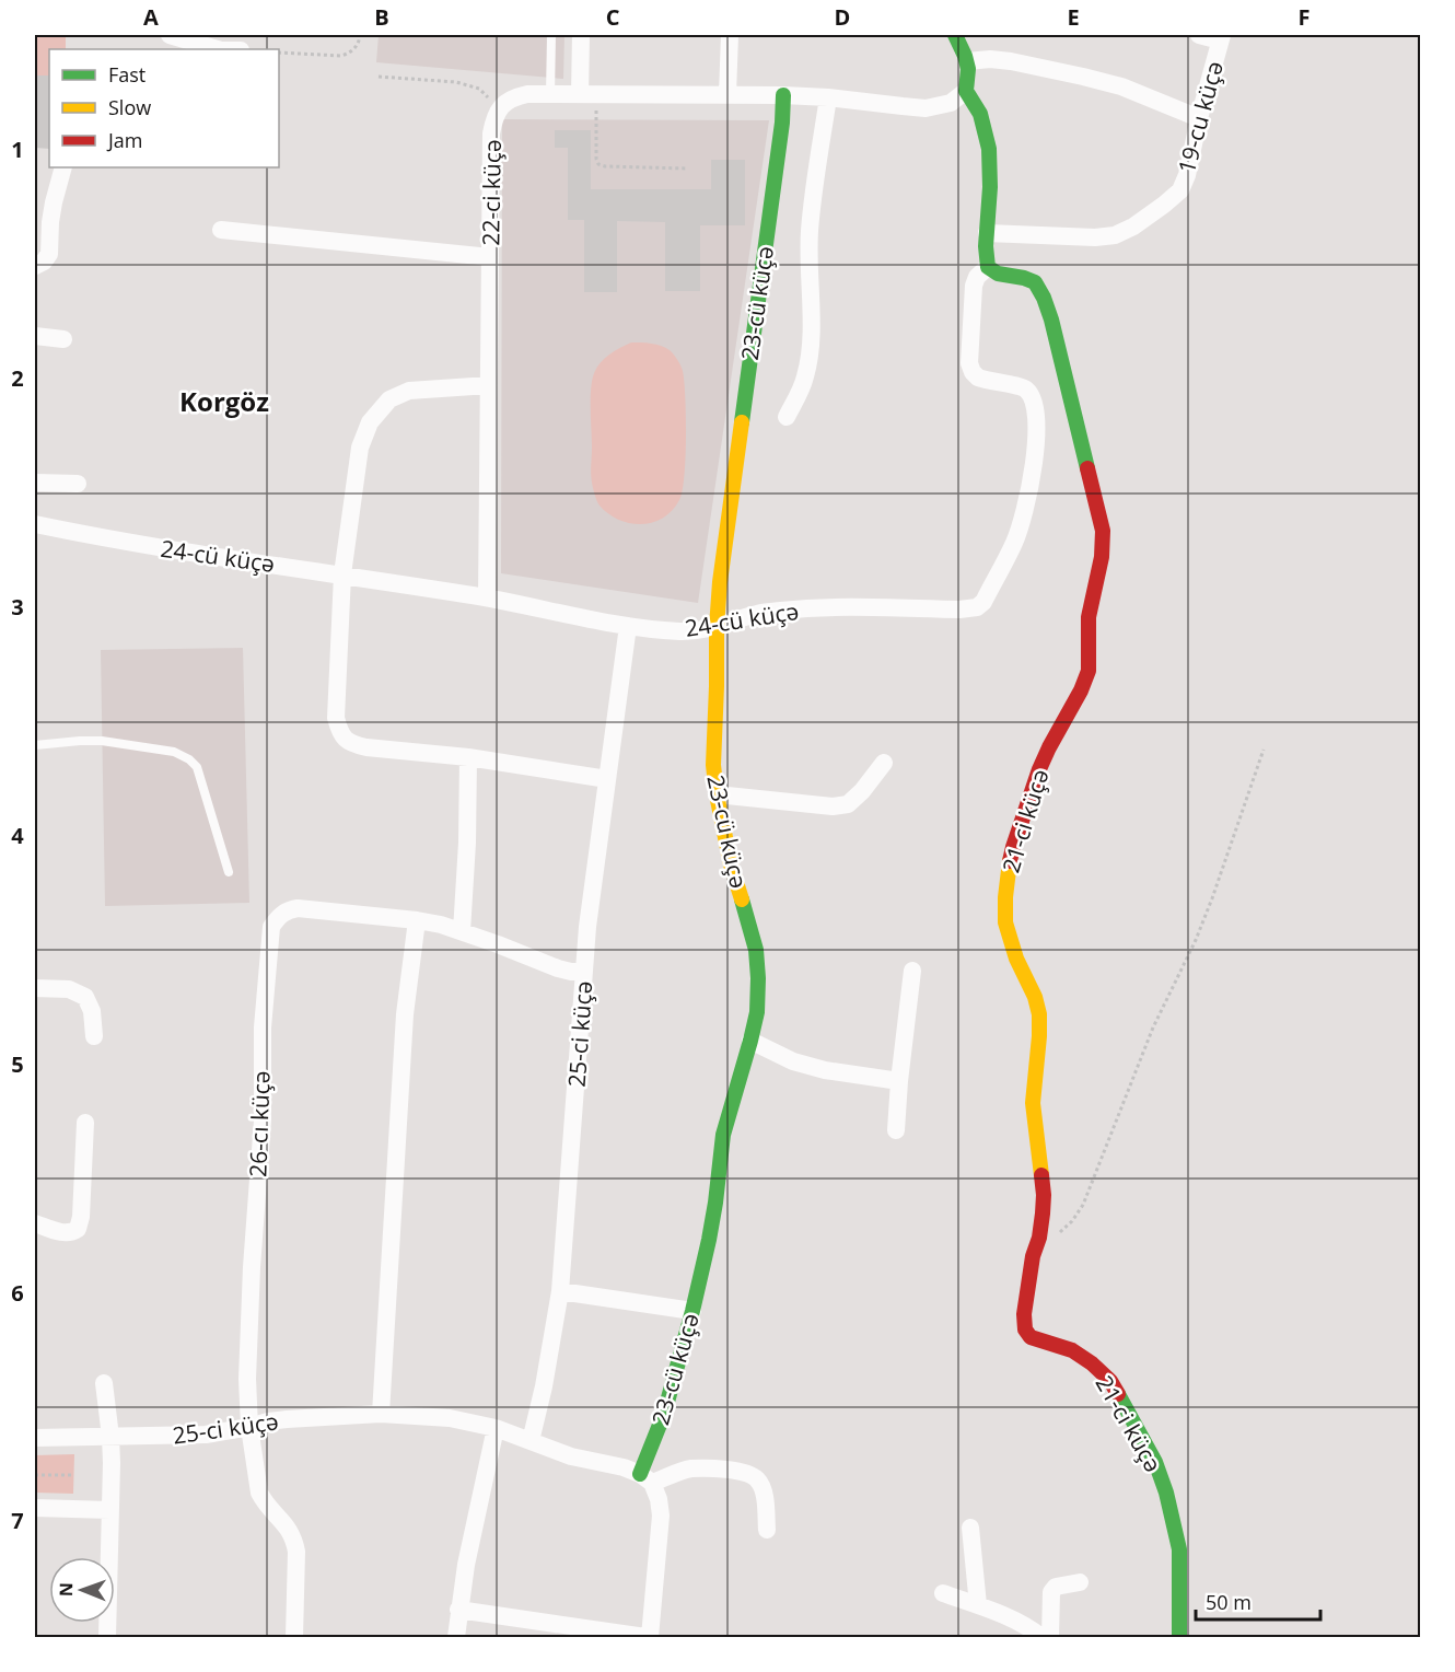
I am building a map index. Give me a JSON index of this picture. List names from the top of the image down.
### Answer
{
  "streets": {
    "street": [
      "19-cu küçə",
      "22-ci küçə",
      "23-cü küçə",
      "24-cü küçə",
      "21-ci küçə",
      "25-ci küçə",
      "26-cı küçə"
    ]
  },
  "crossings": [
    ["22-ci küçə", "23-cü küçə"],
    ["22-ci küçə", "24-cü küçə"],
    ["23-cü küçə", "24-cü küçə"],
    ["23-cü küçə", "25-ci küçə"],
    ["24-cü küçə", "21-ci küçə"],
    ["24-cü küçə", "25-ci küçə"],
    ["25-ci küçə", "26-cı küçə"]
  ],
  "districts": ["Korgöz"],
  "legend": ["Fast", "Slow", "Jam"],
  "scale_bar": "50 m",
  "north": "left",
  "grid": {
    "columns": [
      "A",
      "B",
      "C",
      "D",
      "E",
      "F"
    ],
    "rows": [
      "1",
      "2",
      "3",
      "4",
      "5",
      "6",
      "7"
    ]
  }
}
